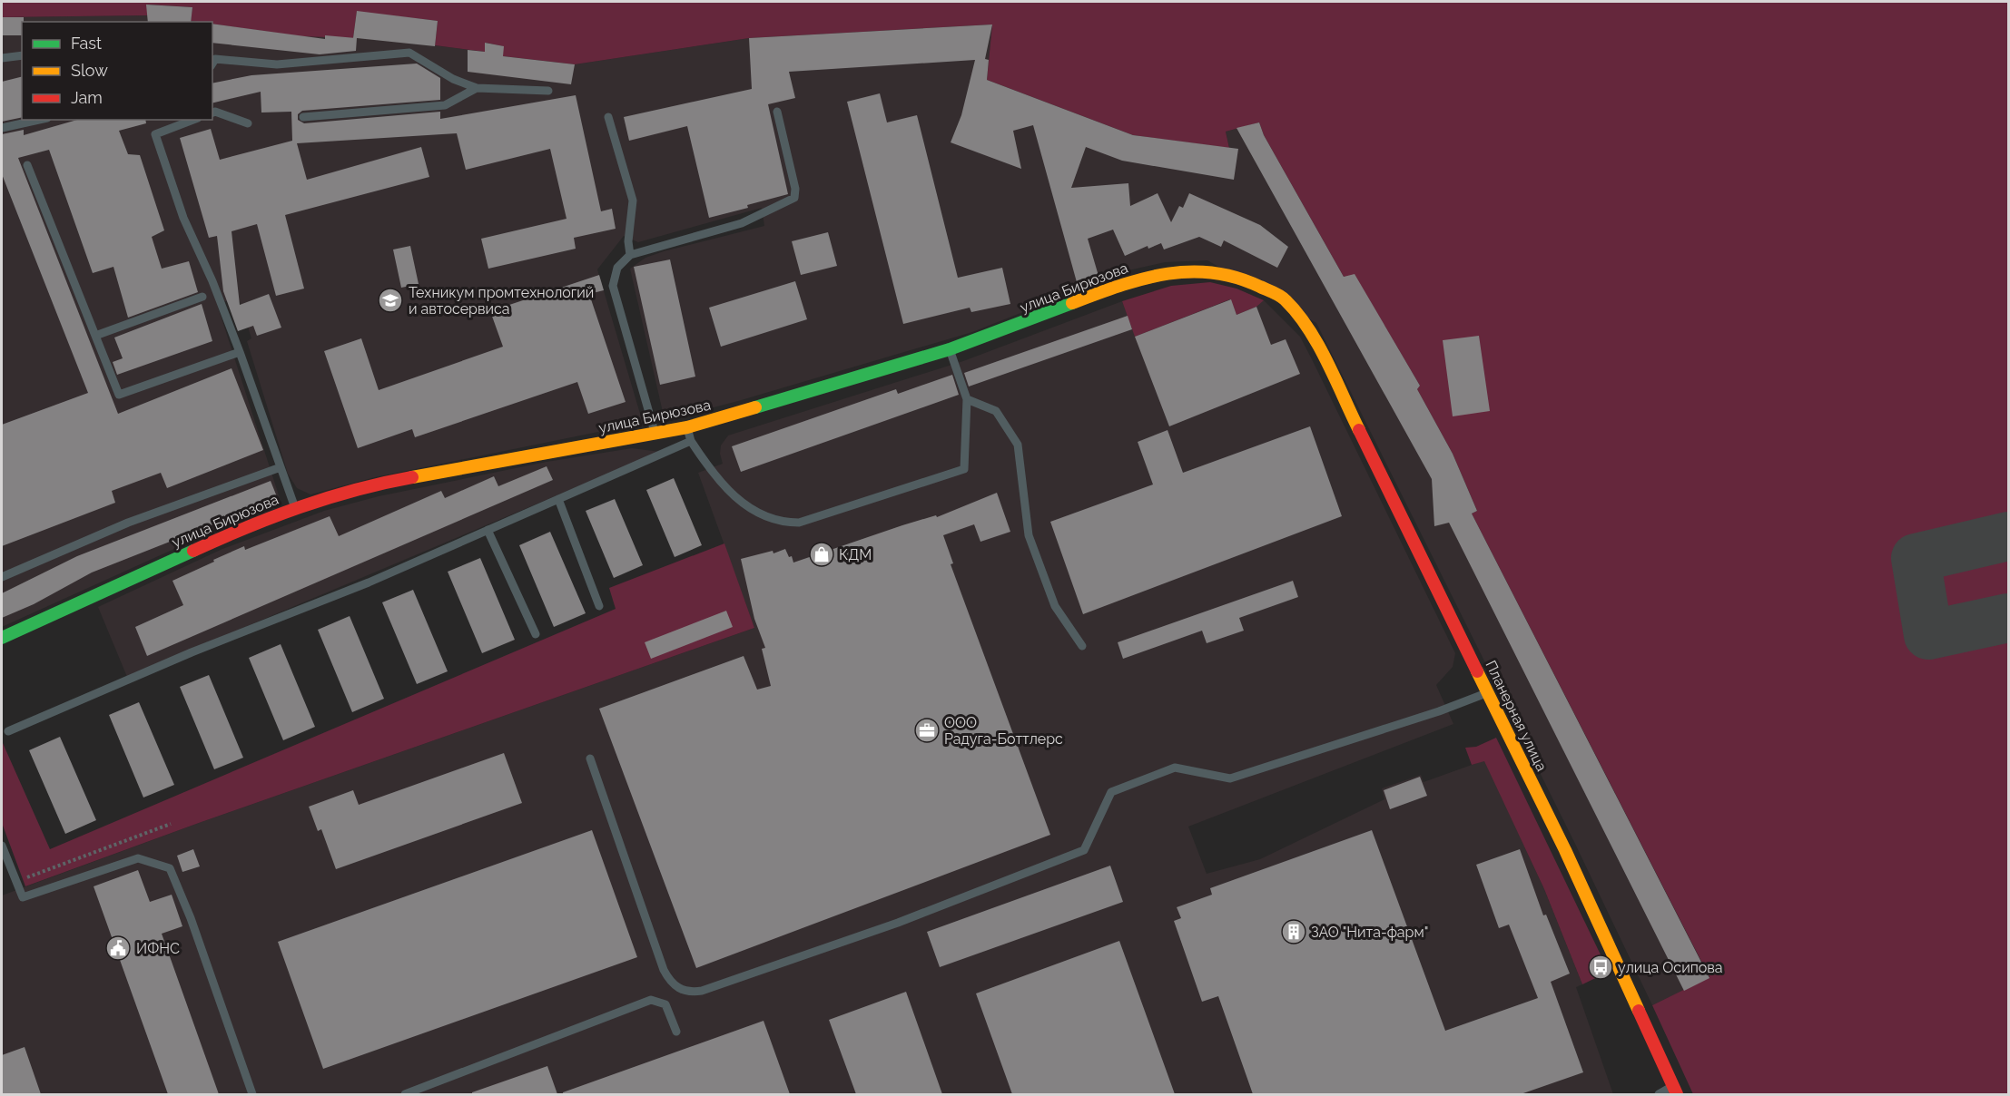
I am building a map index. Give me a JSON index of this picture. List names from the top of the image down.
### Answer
{
  "streets": {
    "main road": ["улица Бирюзова", "Планерная улица"]
  },
  "crossings": [
    ["улица Бирюзова", "Планерная улица"]
  ],
  "places": {
    "school or university": ["Техникум промтехнологий и автосервиса"],
    "shop": ["КДМ"],
    "office": ["ООО Радуга-Боттлерс"],
    "building": ["ЗАО \"Нита-фарм\""],
    "public building": ["ИФНС"],
    "bus stop": ["улица Осипова"]
  },
  "legend": ["Fast", "Slow", "Jam"]
}
